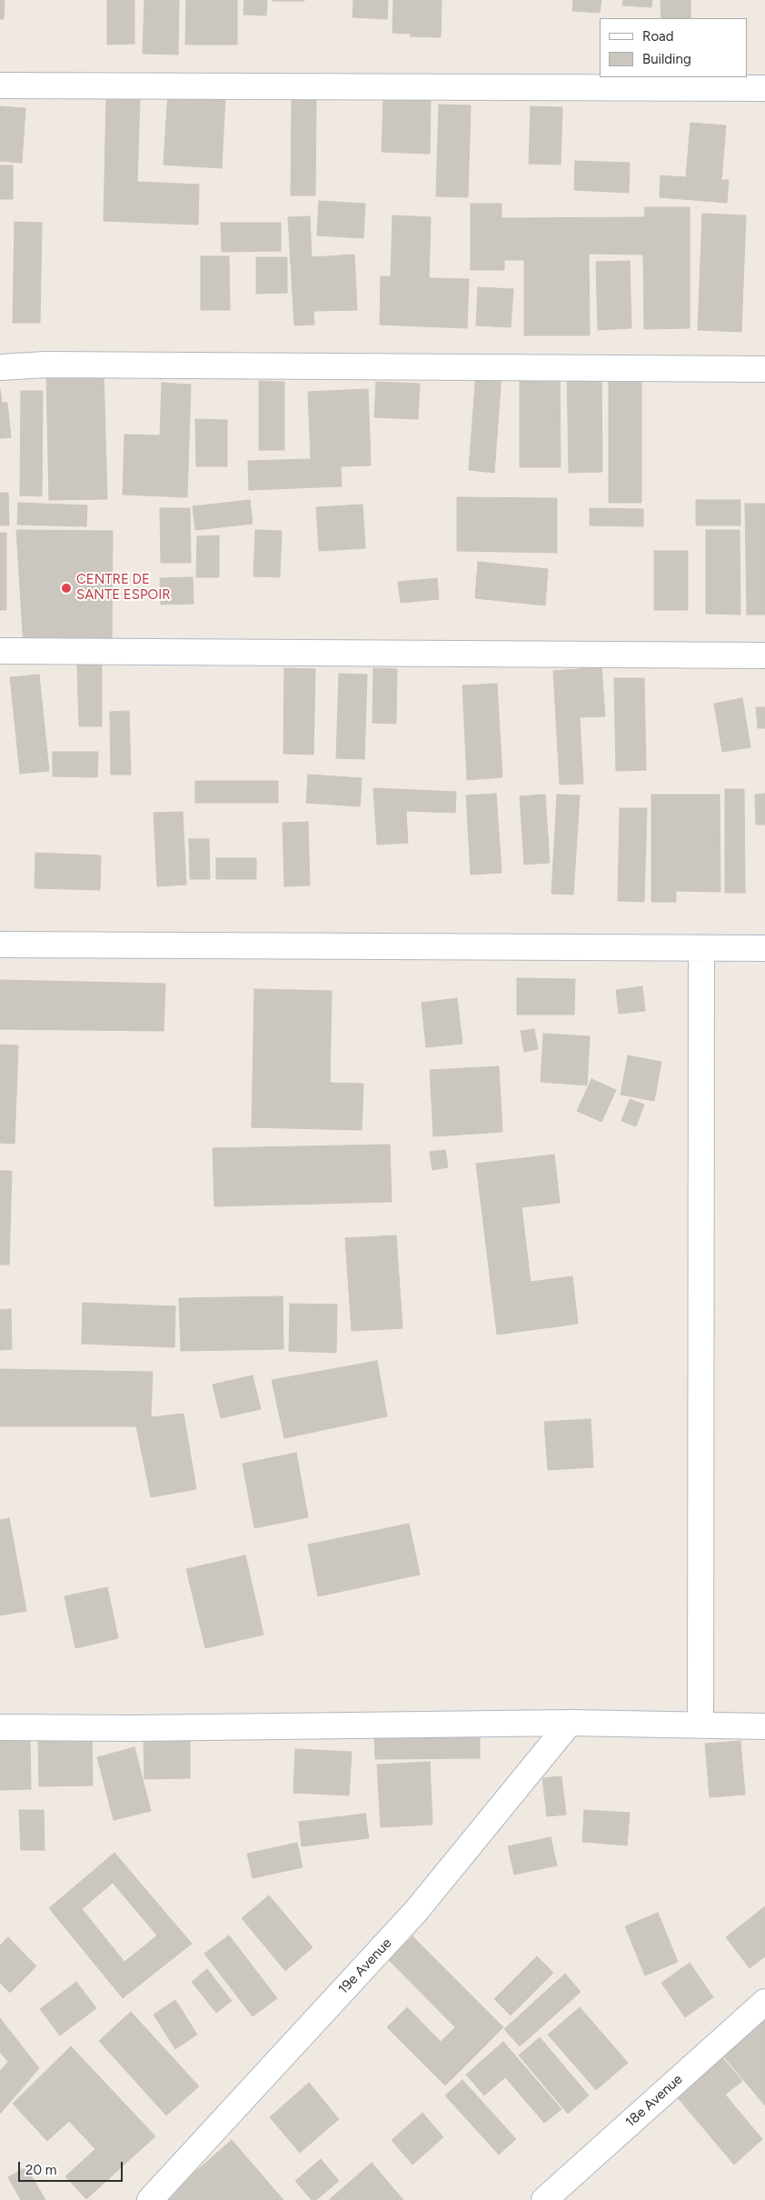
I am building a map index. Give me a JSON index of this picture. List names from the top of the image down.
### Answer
{
  "streets": {
    "street": ["19e Avenue", "18e Avenue"]
  },
  "places": ["CENTRE DE SANTE ESPOIR"],
  "legend": ["Road", "Building"],
  "scale_bar": "20 m"
}
